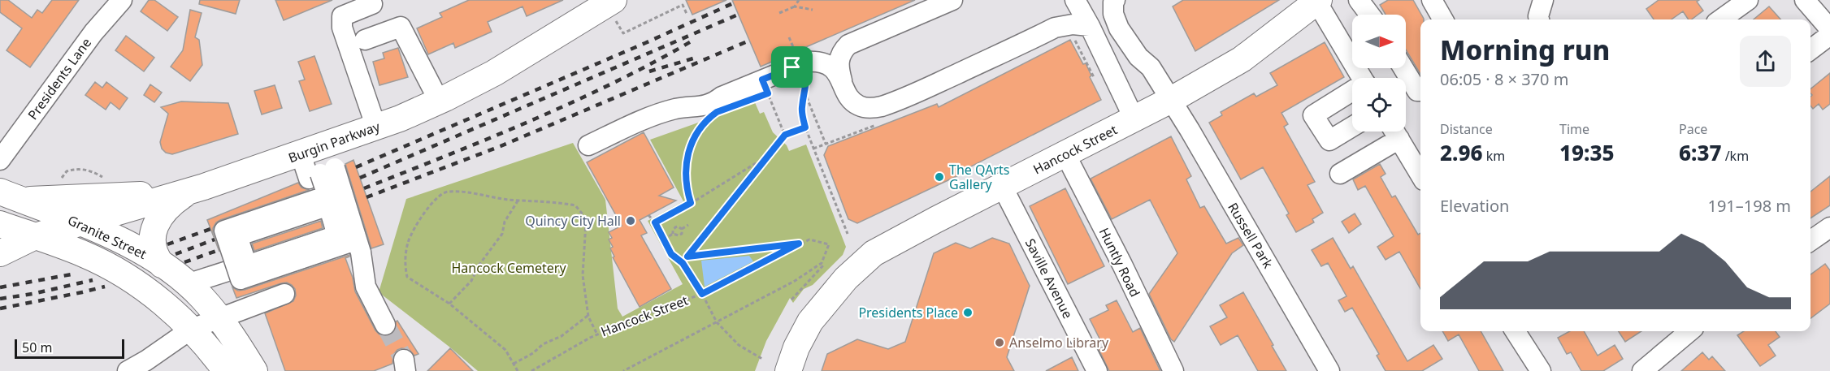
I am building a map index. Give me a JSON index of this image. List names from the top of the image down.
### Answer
{
  "streets": {
    "main road": ["Burgin Parkway", "Hancock Street", "Granite Street"],
    "street": [
      "Presidents Lane",
      "Russell Park",
      "Huntly Road",
      "Saville Avenue"
    ]
  },
  "crossings": [
    ["Burgin Parkway", "Granite Street"],
    ["Hancock Street", "Russell Park"],
    ["Hancock Street", "Huntly Road"],
    ["Hancock Street", "Saville Avenue"]
  ],
  "parks": ["Hancock Cemetery"],
  "places": [
    "The QArts Gallery",
    "Quincy City Hall",
    "Presidents Place",
    "Anselmo Library"
  ],
  "scale_bar": "50 m",
  "north": "right",
  "page": {
    "heading": ["Morning run", "06:05 · 8 × 370 m"],
    "stats": [
      ["Distance", "2.96 km"],
      ["Time", "19:35"],
      ["Pace", "6:37 /km"]
    ],
    "chart": ["Elevation", "191–198 m"],
    "scale": "50 m"
  }
}
